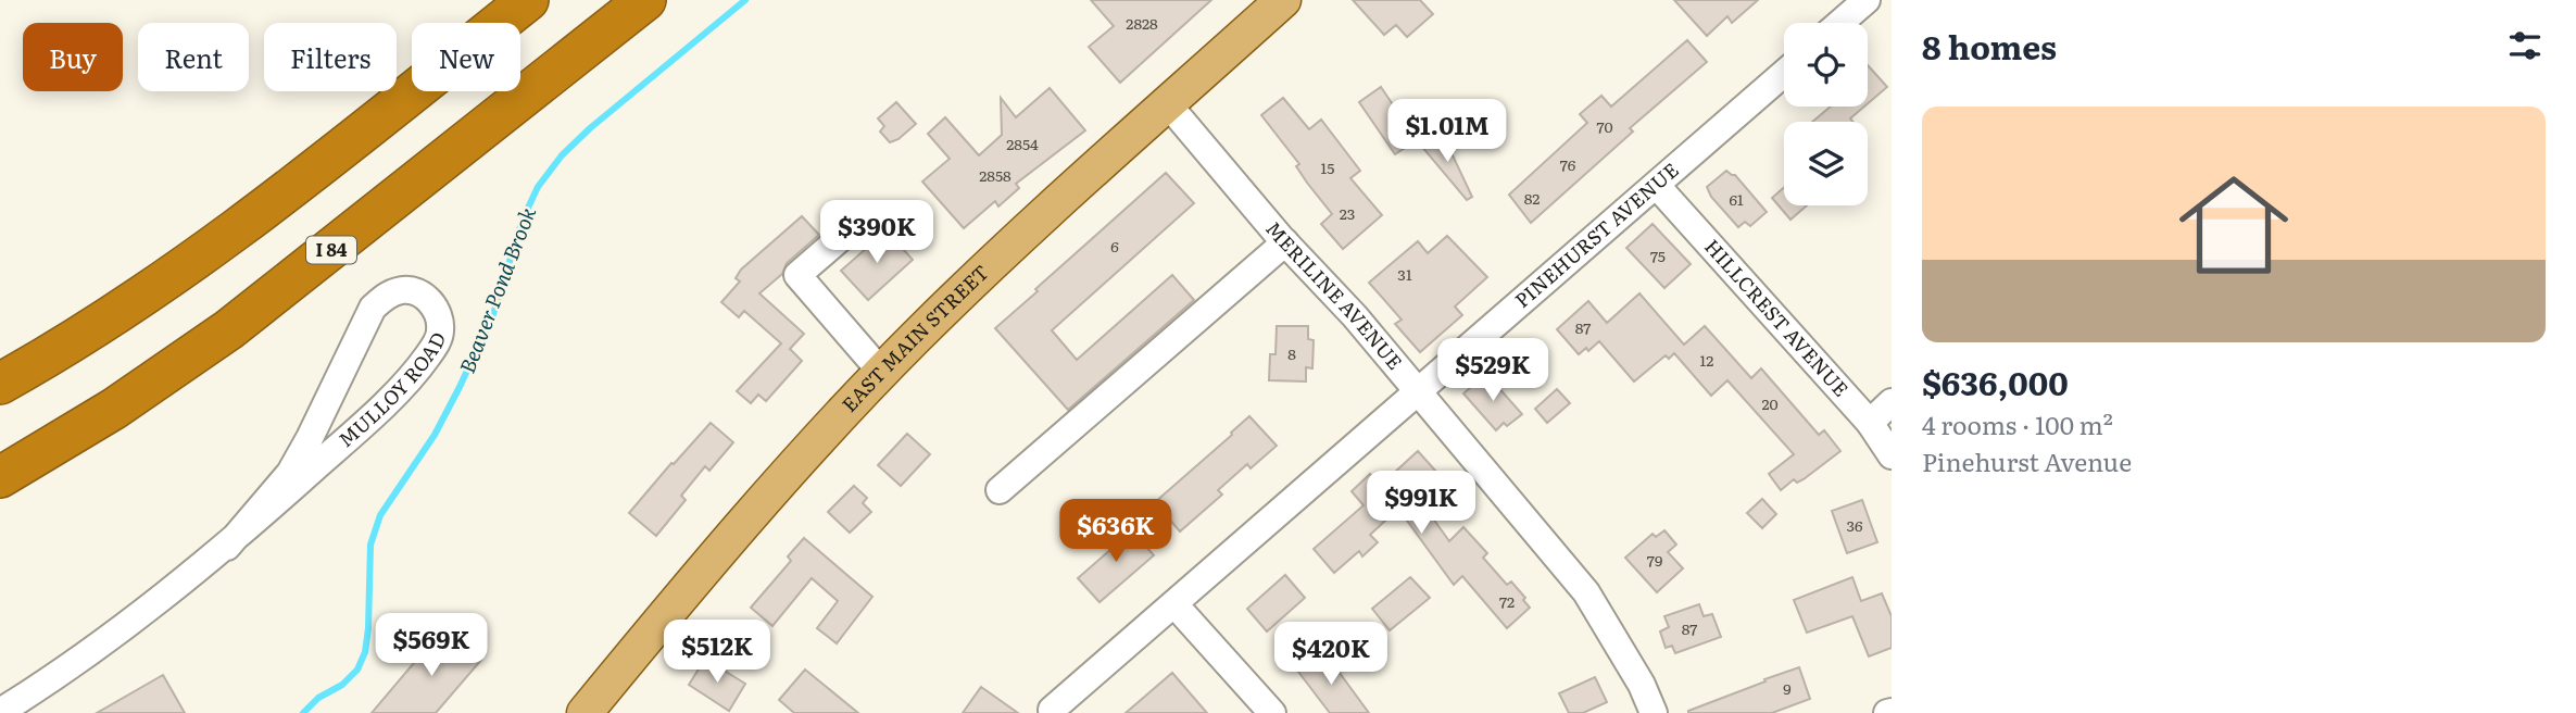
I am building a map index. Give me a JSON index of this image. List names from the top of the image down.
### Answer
{
  "streets": {
    "highway": ["I 84"],
    "main road": ["EAST MAIN STREET"],
    "street": [
      "PINEHURST AVENUE",
      "MERILINE AVENUE",
      "HILLCREST AVENUE",
      "MULLOY ROAD"
    ]
  },
  "crossings": [
    ["PINEHURST AVENUE", "MERILINE AVENUE"],
    ["PINEHURST AVENUE", "HILLCREST AVENUE"],
    ["MERILINE AVENUE", "EAST MAIN STREET"]
  ],
  "water": ["Beaver Pond Brook"],
  "house_numbers": [
    "2828",
    "70",
    "2854",
    "76",
    "15",
    "2858",
    "82",
    "61",
    "23",
    "6",
    "75",
    "31",
    "87",
    "8",
    "12",
    "20",
    "36",
    "79",
    "72",
    "87",
    "9"
  ],
  "page": {
    "heading": "8 homes",
    "chip": [
      "Buy",
      "Rent",
      "Filters",
      "New"
    ],
    "list": [
      {
        "name": "$636,000",
        "note": "4 rooms · 100 m² · Pinehurst Avenue"
      }
    ],
    "price": [
      "$1.01M",
      "$390K",
      "$529K",
      "$991K",
      "$636K",
      "$569K",
      "$512K",
      "$420K"
    ]
  }
}
